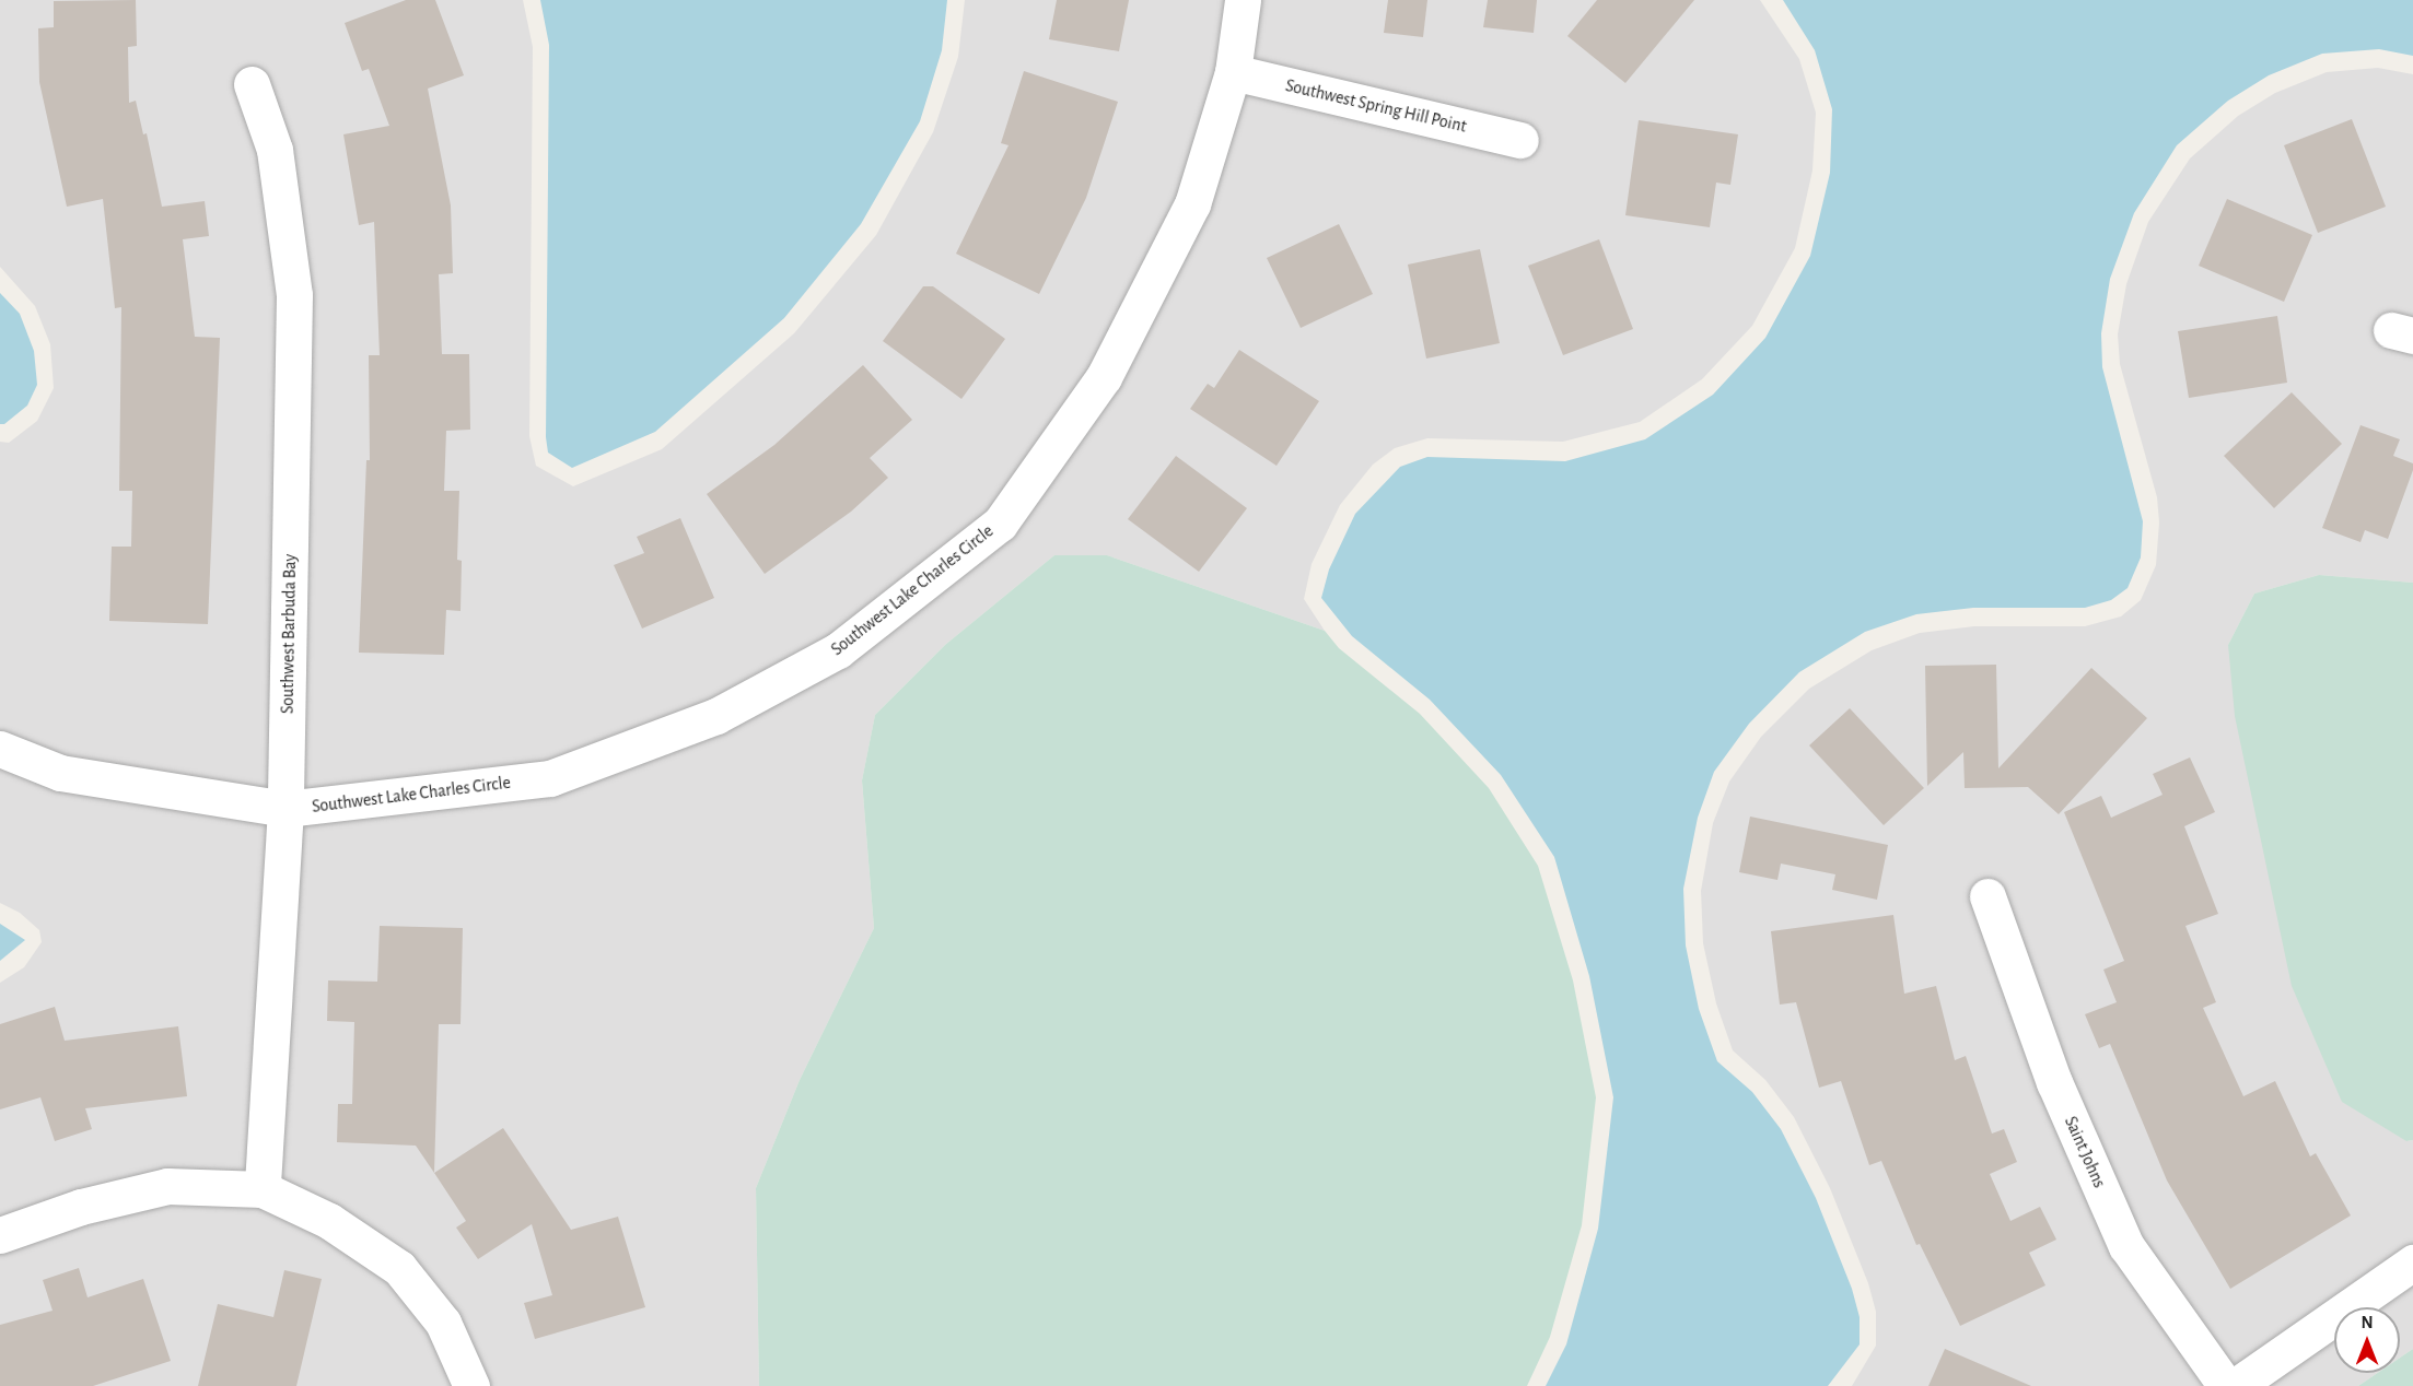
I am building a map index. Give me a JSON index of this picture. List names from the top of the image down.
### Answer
{
  "streets": {
    "street": [
      "Southwest Spring Hill Point",
      "Southwest Lake Charles Circle",
      "Southwest Barbuda Bay",
      "Saint Johns"
    ]
  },
  "crossings": [
    ["Southwest Spring Hill Point", "Southwest Lake Charles Circle"],
    ["Southwest Lake Charles Circle", "Southwest Barbuda Bay"]
  ],
  "north": "top"
}
